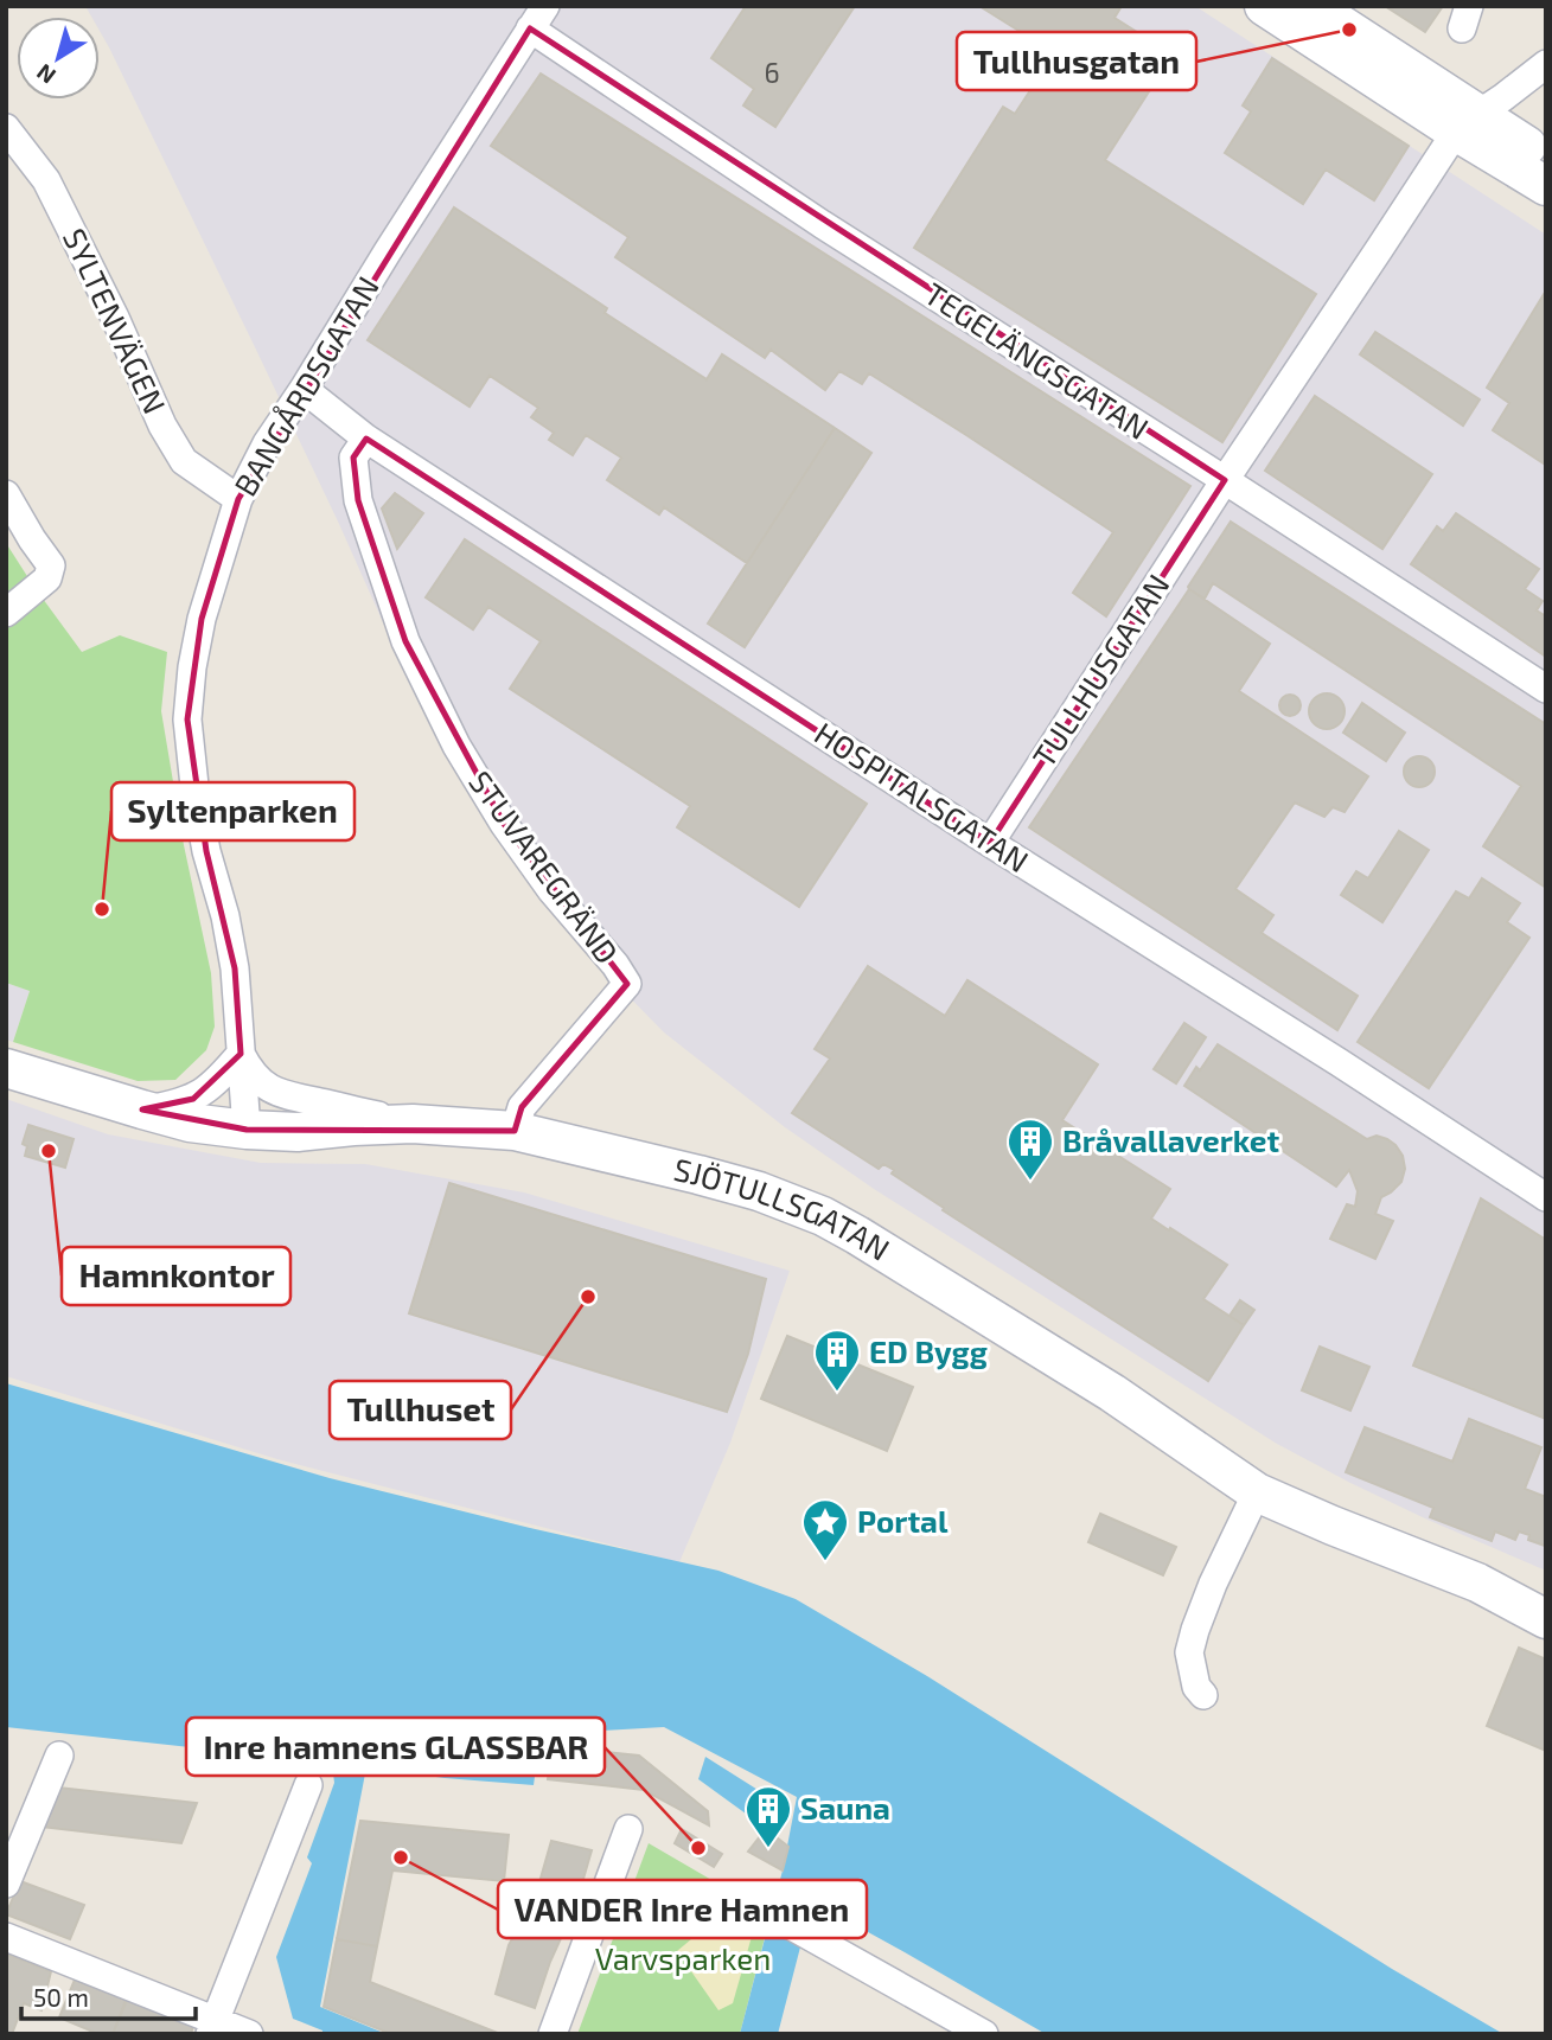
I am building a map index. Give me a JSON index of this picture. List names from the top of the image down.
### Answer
{
  "streets": {
    "main road": ["SJÖTULLSGATAN"],
    "street": [
      "SYLTENVÄGEN",
      "TEGELÄNGSGATAN",
      "BANGÅRDSGATAN",
      "TULLHUSGATAN",
      "HOSPITALSGATAN",
      "STUVAREGRÄND"
    ]
  },
  "crossings": [
    ["SYLTENVÄGEN", "BANGÅRDSGATAN"],
    ["TEGELÄNGSGATAN", "BANGÅRDSGATAN"],
    ["TEGELÄNGSGATAN", "TULLHUSGATAN"],
    ["BANGÅRDSGATAN", "HOSPITALSGATAN"],
    ["BANGÅRDSGATAN", "SJÖTULLSGATAN"],
    ["TULLHUSGATAN", "HOSPITALSGATAN"],
    ["HOSPITALSGATAN", "STUVAREGRÄND"],
    ["STUVAREGRÄND", "SJÖTULLSGATAN"]
  ],
  "parks": ["Varvsparken"],
  "places": {
    "other": [
      "Tullhusgatan",
      "Syltenparken",
      "Hamnkontor",
      "Tullhuset",
      "Inre hamnens GLASSBAR",
      "VANDER Inre Hamnen"
    ],
    "building": ["Bråvallaverket", "ED Bygg", "Sauna"],
    "place": ["Portal"]
  },
  "house_numbers": ["6"],
  "scale_bar": "50 m",
  "north": "bottom left"
}
